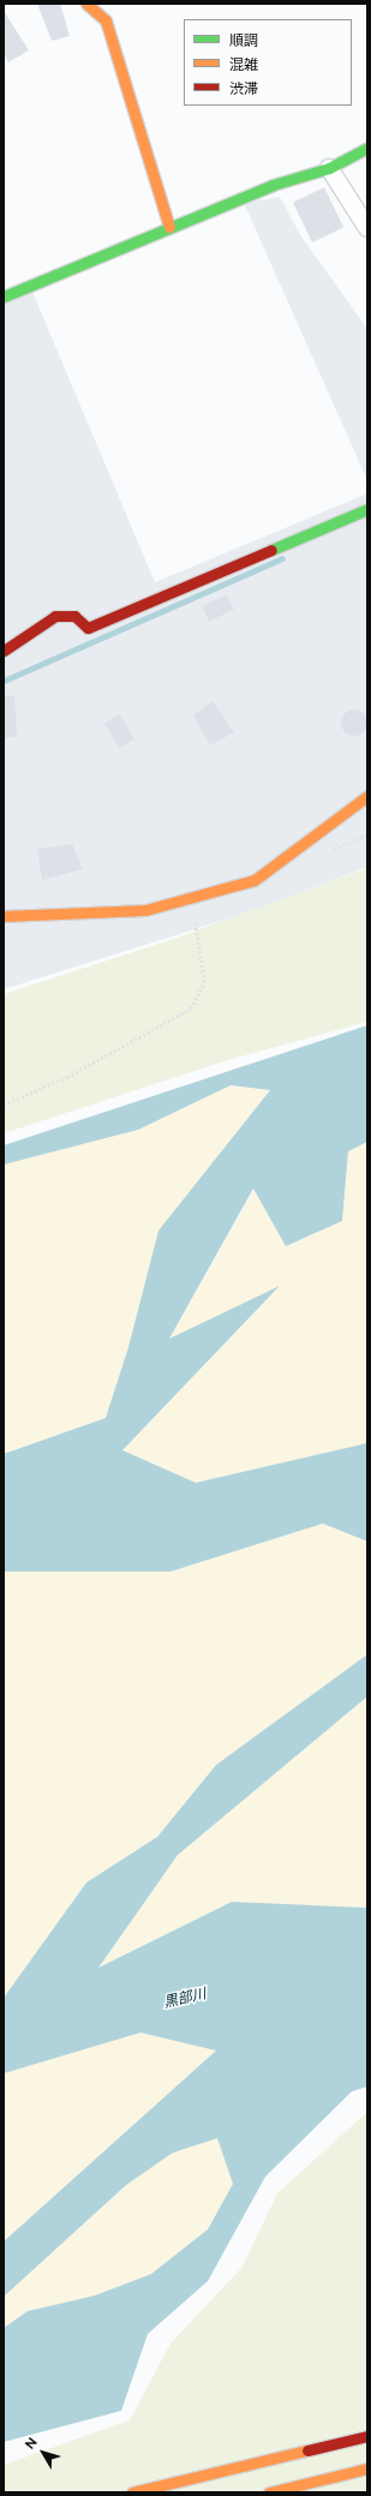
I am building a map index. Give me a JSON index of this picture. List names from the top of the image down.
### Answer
{
  "water": ["黒部川"],
  "legend": ["順調", "混雑", "渋滞"],
  "north": "top left"
}
